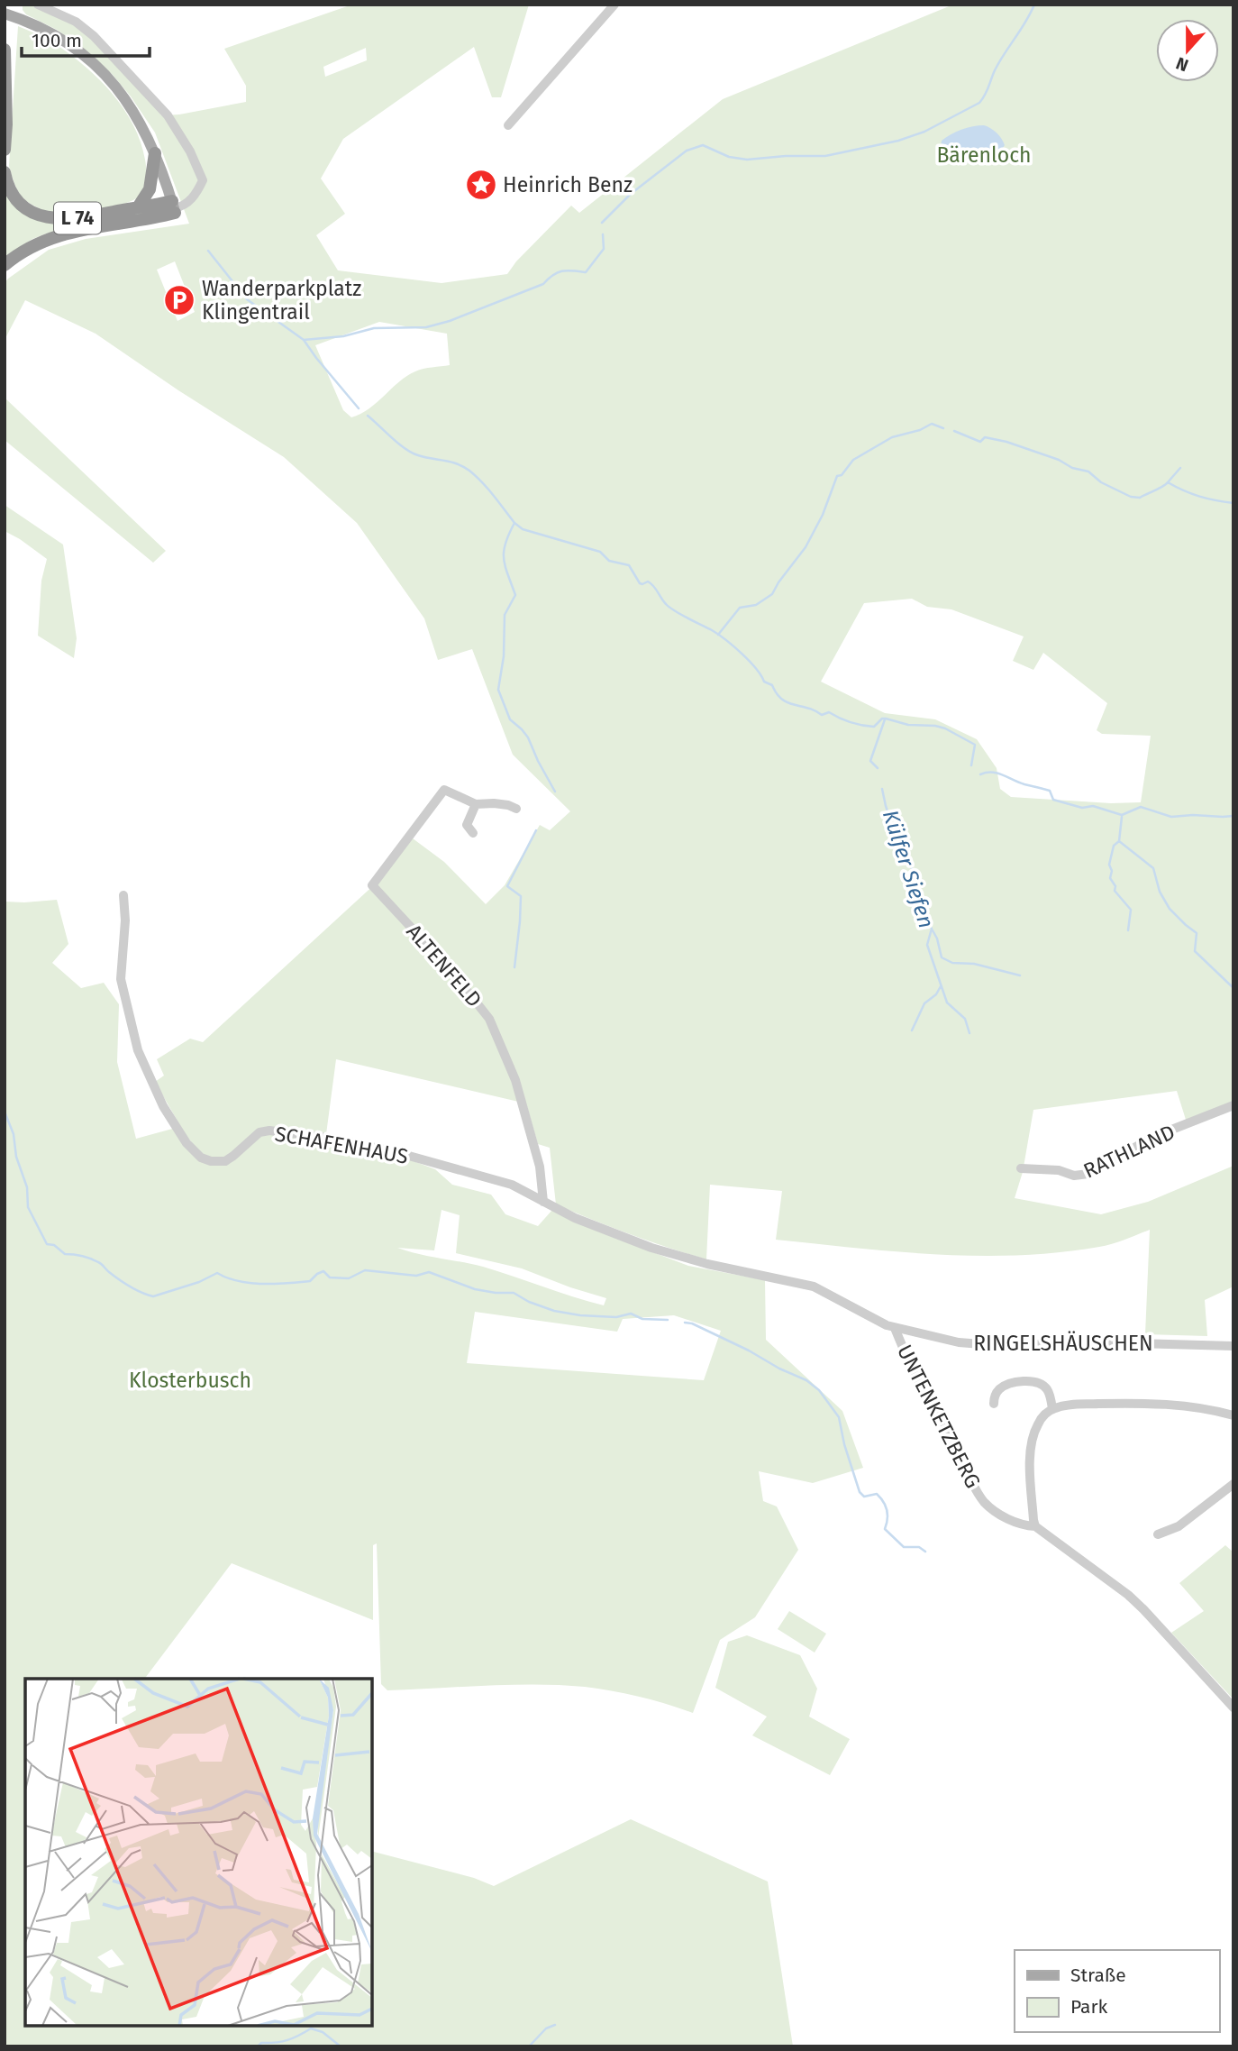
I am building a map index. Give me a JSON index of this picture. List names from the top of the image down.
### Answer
{
  "streets": {
    "highway": ["L 74"],
    "street": [
      "ALTENFELD",
      "SCHAFENHAUS",
      "RATHLAND",
      "RINGELSHÄUSCHEN",
      "UNTENKETZBERG"
    ]
  },
  "crossings": [
    ["ALTENFELD", "SCHAFENHAUS"],
    ["SCHAFENHAUS", "UNTENKETZBERG"],
    ["RINGELSHÄUSCHEN", "UNTENKETZBERG"]
  ],
  "water": ["Külfer Siefen"],
  "parks": ["Bärenloch", "Klosterbusch"],
  "places": {
    "place": ["Heinrich Benz"],
    "parking": ["Wanderparkplatz Klingentrail"]
  },
  "legend": ["Straße", "Park"],
  "scale_bar": "100 m",
  "north": "bottom"
}
